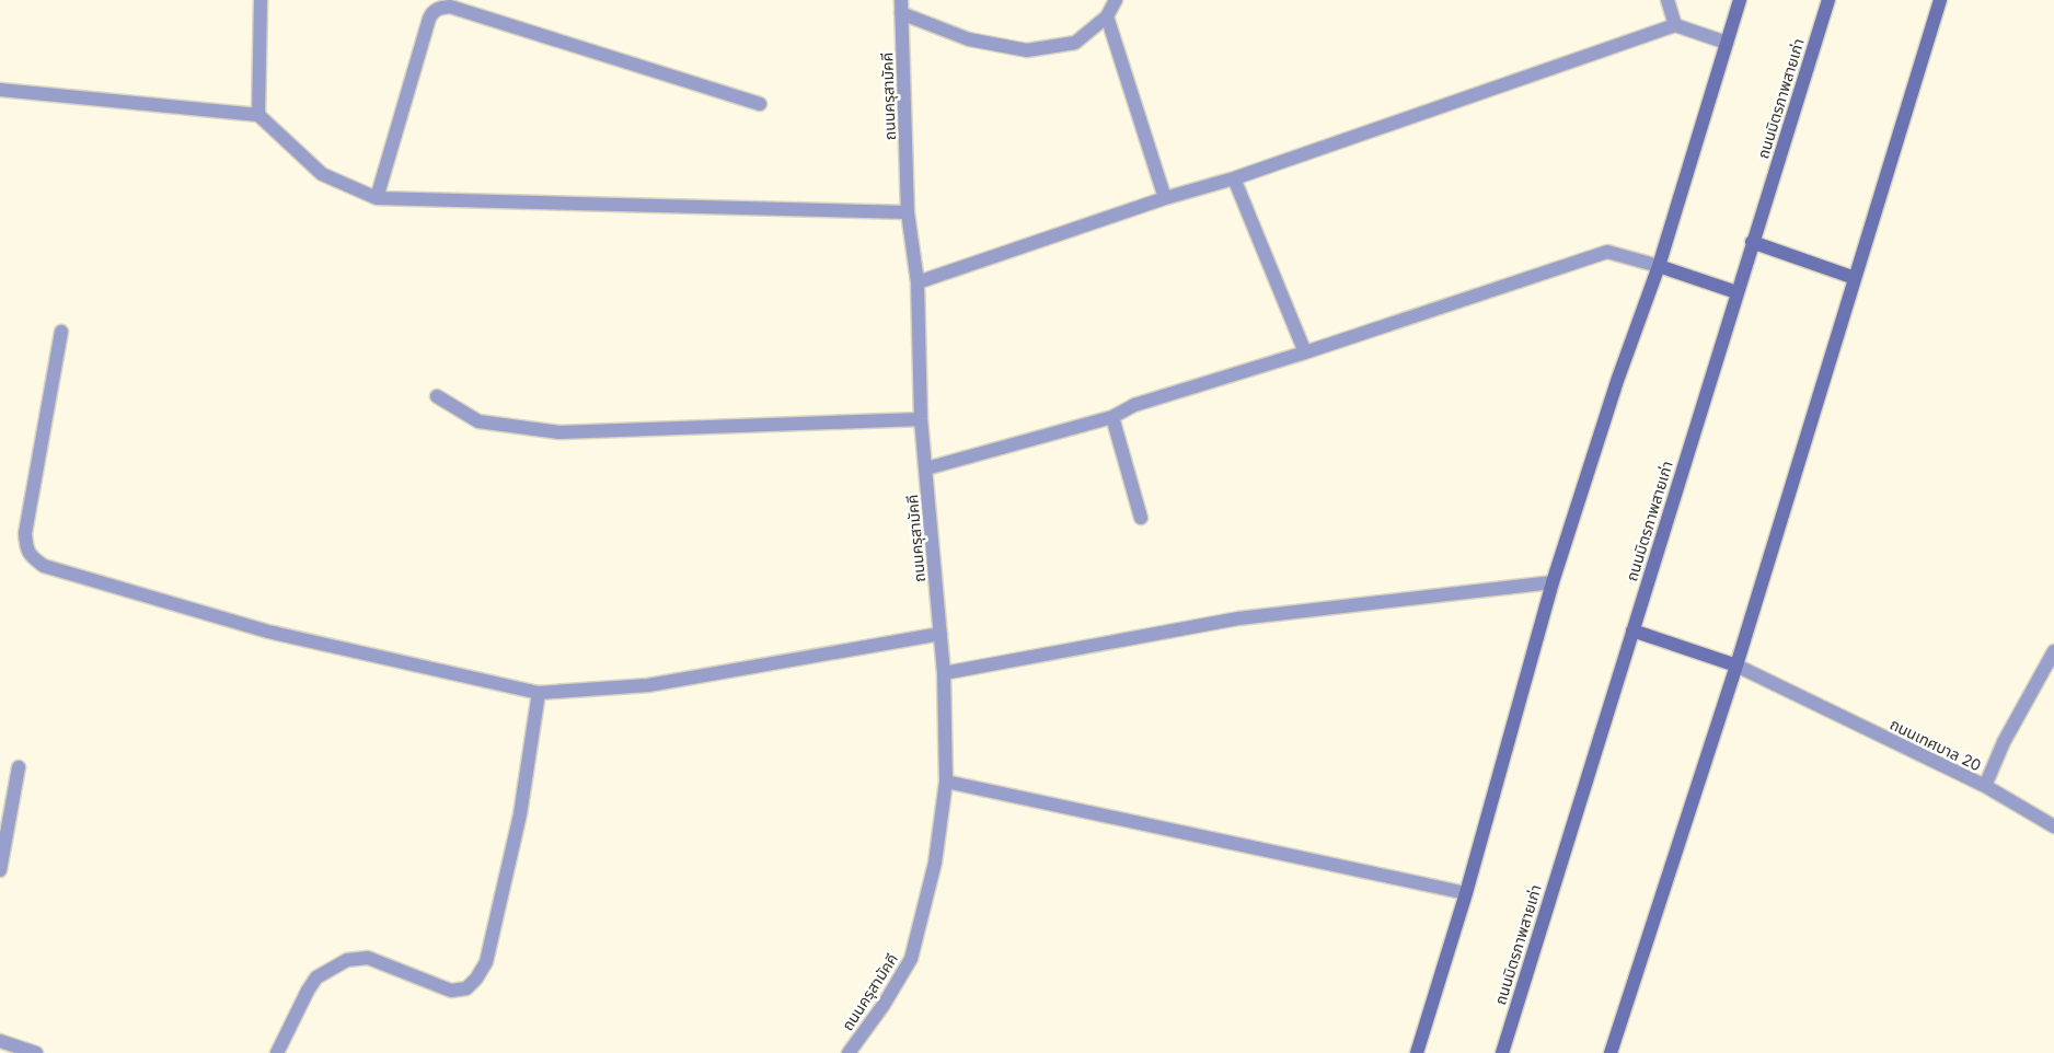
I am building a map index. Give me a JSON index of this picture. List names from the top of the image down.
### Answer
{
  "streets": {
    "main road": ["ถนนมิตรภาพสายเก่า"],
    "street": ["ถนนครุสามัคคี", "ถนนเทศบาล 20"]
  }
}
